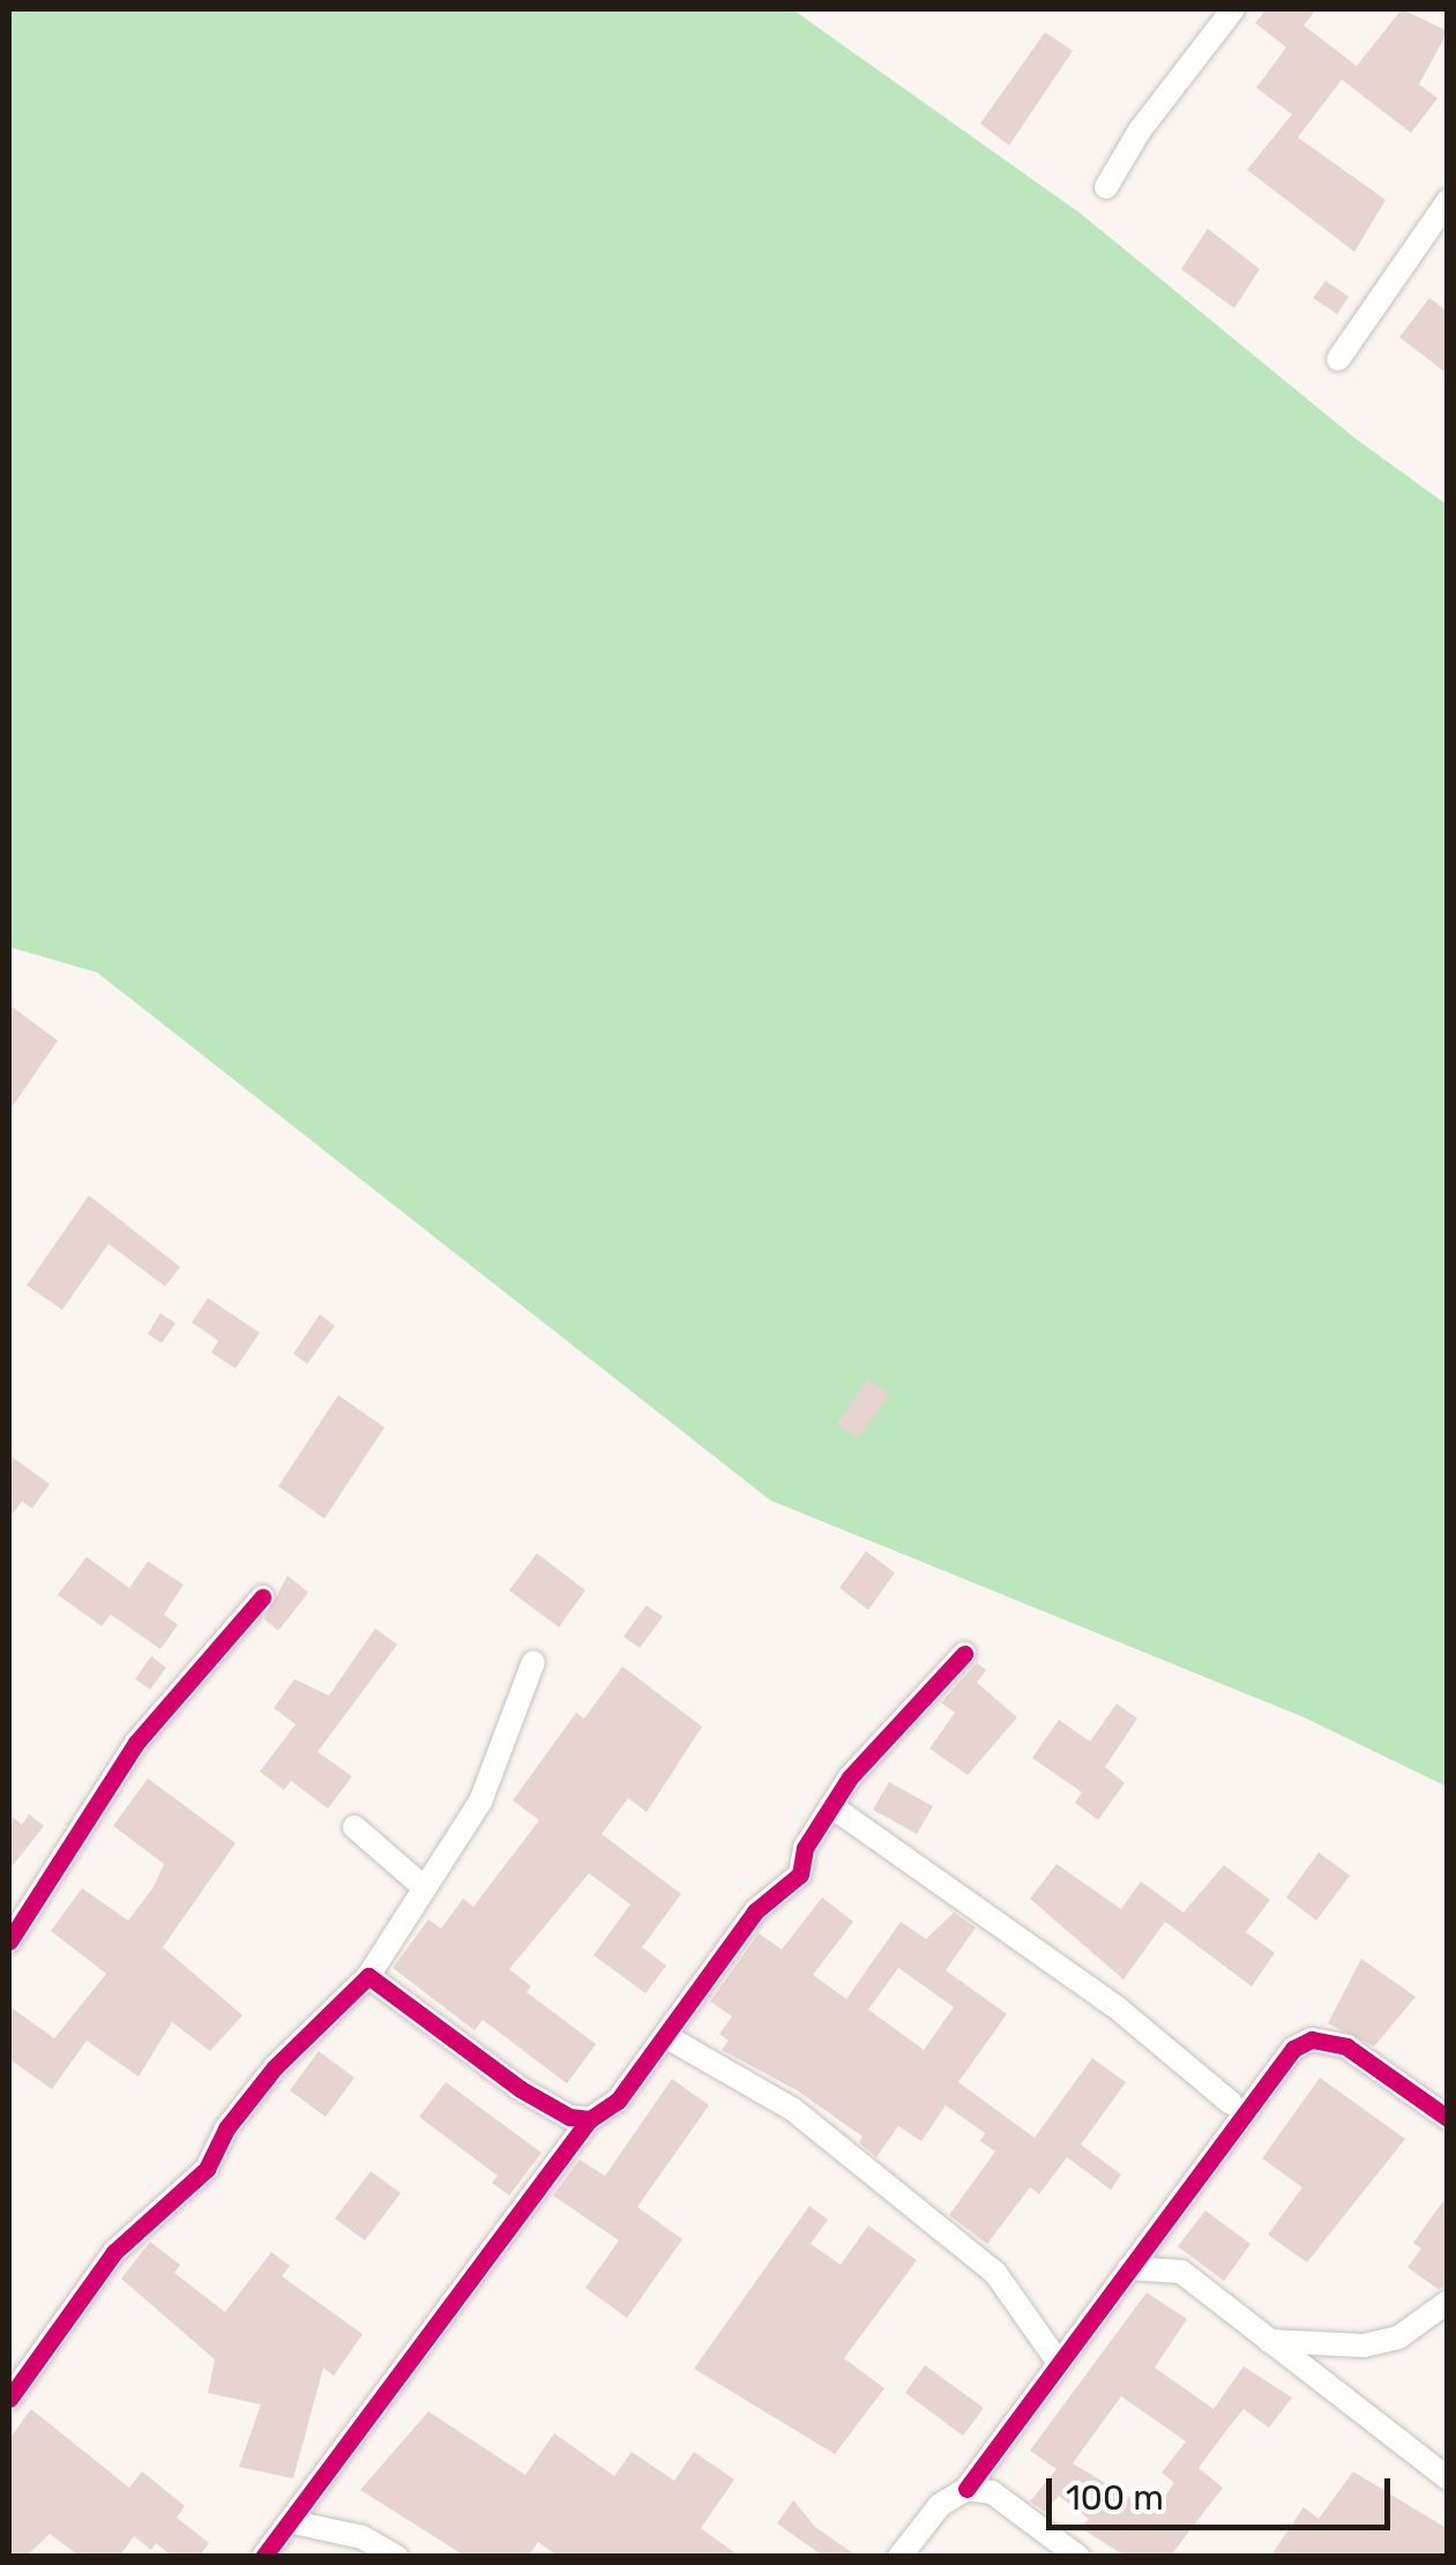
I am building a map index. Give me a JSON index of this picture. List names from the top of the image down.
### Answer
{
  "scale_bar": "100 m"
}
